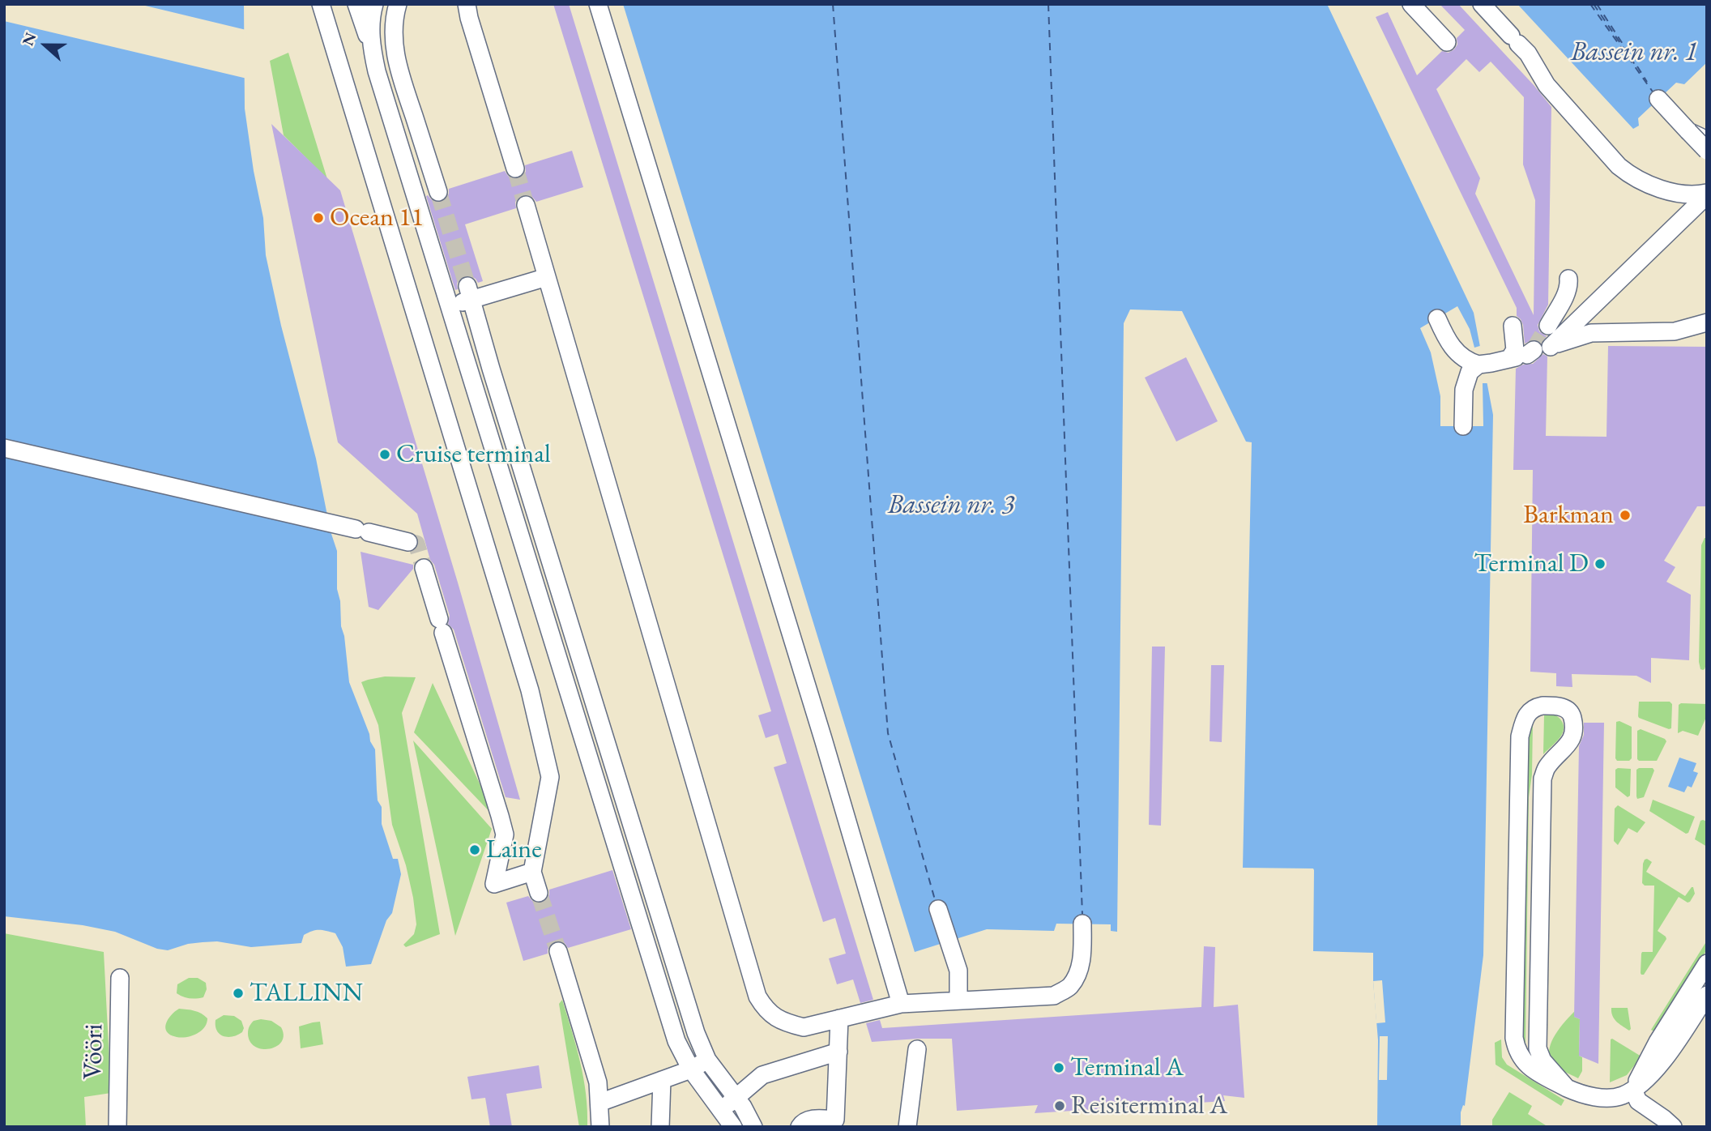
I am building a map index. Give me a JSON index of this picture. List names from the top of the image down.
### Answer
{
  "streets": {
    "street": ["Vööri"]
  },
  "water": ["Bassein nr. 1", "Bassein nr. 3"],
  "places": [
    "Ocean 11",
    "Cruise terminal",
    "Barkman",
    "Terminal D",
    "Laine",
    "TALLINN",
    "Terminal A",
    "Reisiterminal A"
  ],
  "north": "left"
}
